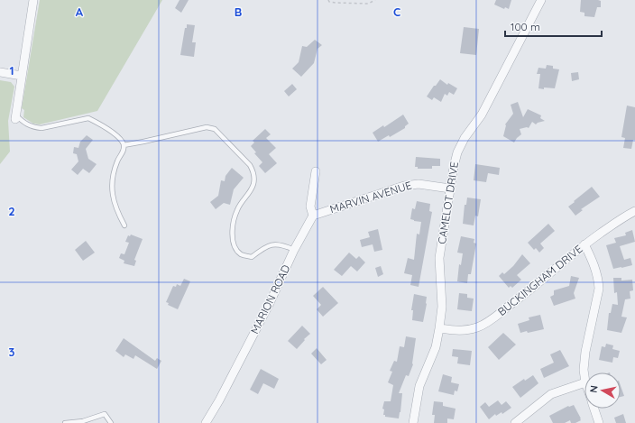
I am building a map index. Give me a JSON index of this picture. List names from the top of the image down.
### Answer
{
  "streets": {
    "street": [
      "MARVIN AVENUE",
      "CAMELOT DRIVE",
      "BUCKINGHAM DRIVE",
      "MARION ROAD"
    ]
  },
  "crossings": [
    ["MARVIN AVENUE", "CAMELOT DRIVE"],
    ["MARVIN AVENUE", "MARION ROAD"],
    ["CAMELOT DRIVE", "BUCKINGHAM DRIVE"]
  ],
  "scale_bar": "100 m",
  "north": "left",
  "grid": {
    "columns": ["A", "B", "C"],
    "rows": ["1", "2", "3"]
  }
}
